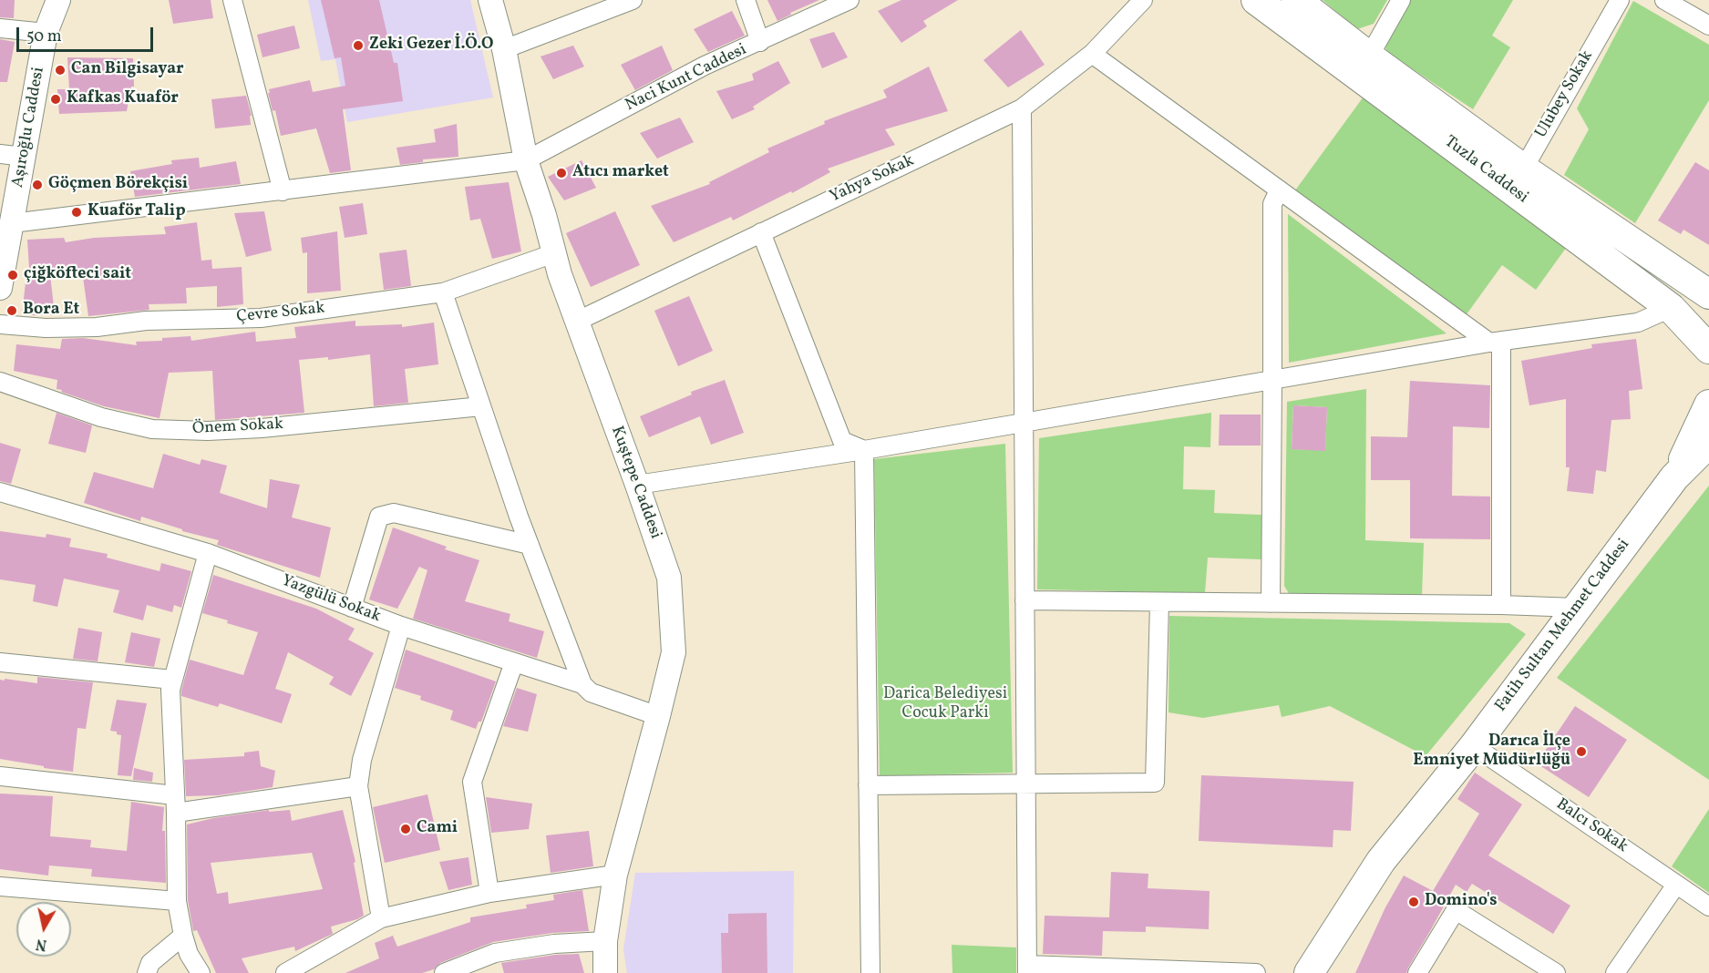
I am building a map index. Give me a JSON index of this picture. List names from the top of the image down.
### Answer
{
  "streets": {
    "main road": ["Tuzla Caddesi", "Fatih Sultan Mehmet Caddesi"],
    "street": [
      "Naci Kunt Caddesi",
      "Ulubey Sokak",
      "Aşıroğlu Caddesi",
      "Yahya Sokak",
      "Çevre Sokak",
      "Önem Sokak",
      "Kuştepe Caddesi",
      "Yazgülü Sokak",
      "Balcı Sokak"
    ]
  },
  "crossings": [
    ["Naci Kunt Caddesi", "Kuştepe Caddesi"],
    ["Ulubey Sokak", "Tuzla Caddesi"],
    ["Yahya Sokak", "Kuştepe Caddesi"],
    ["Çevre Sokak", "Kuştepe Caddesi"],
    ["Kuştepe Caddesi", "Yazgülü Sokak"],
    ["Fatih Sultan Mehmet Caddesi", "Balcı Sokak"]
  ],
  "parks": ["Darica Belediyesi Cocuk Parki"],
  "places": [
    "Zeki Gezer İ.Ö.O",
    "Can Bilgisayar",
    "Kafkas Kuaför",
    "Atıcı market",
    "Göçmen Börekçisi",
    "Kuaför Talip",
    "çiğköfteci sait",
    "Bora Et",
    "Darıca İlçe Emniyet Müdürlüğü",
    "Cami",
    "Domino's"
  ],
  "scale_bar": "50 m",
  "north": "bottom"
}
